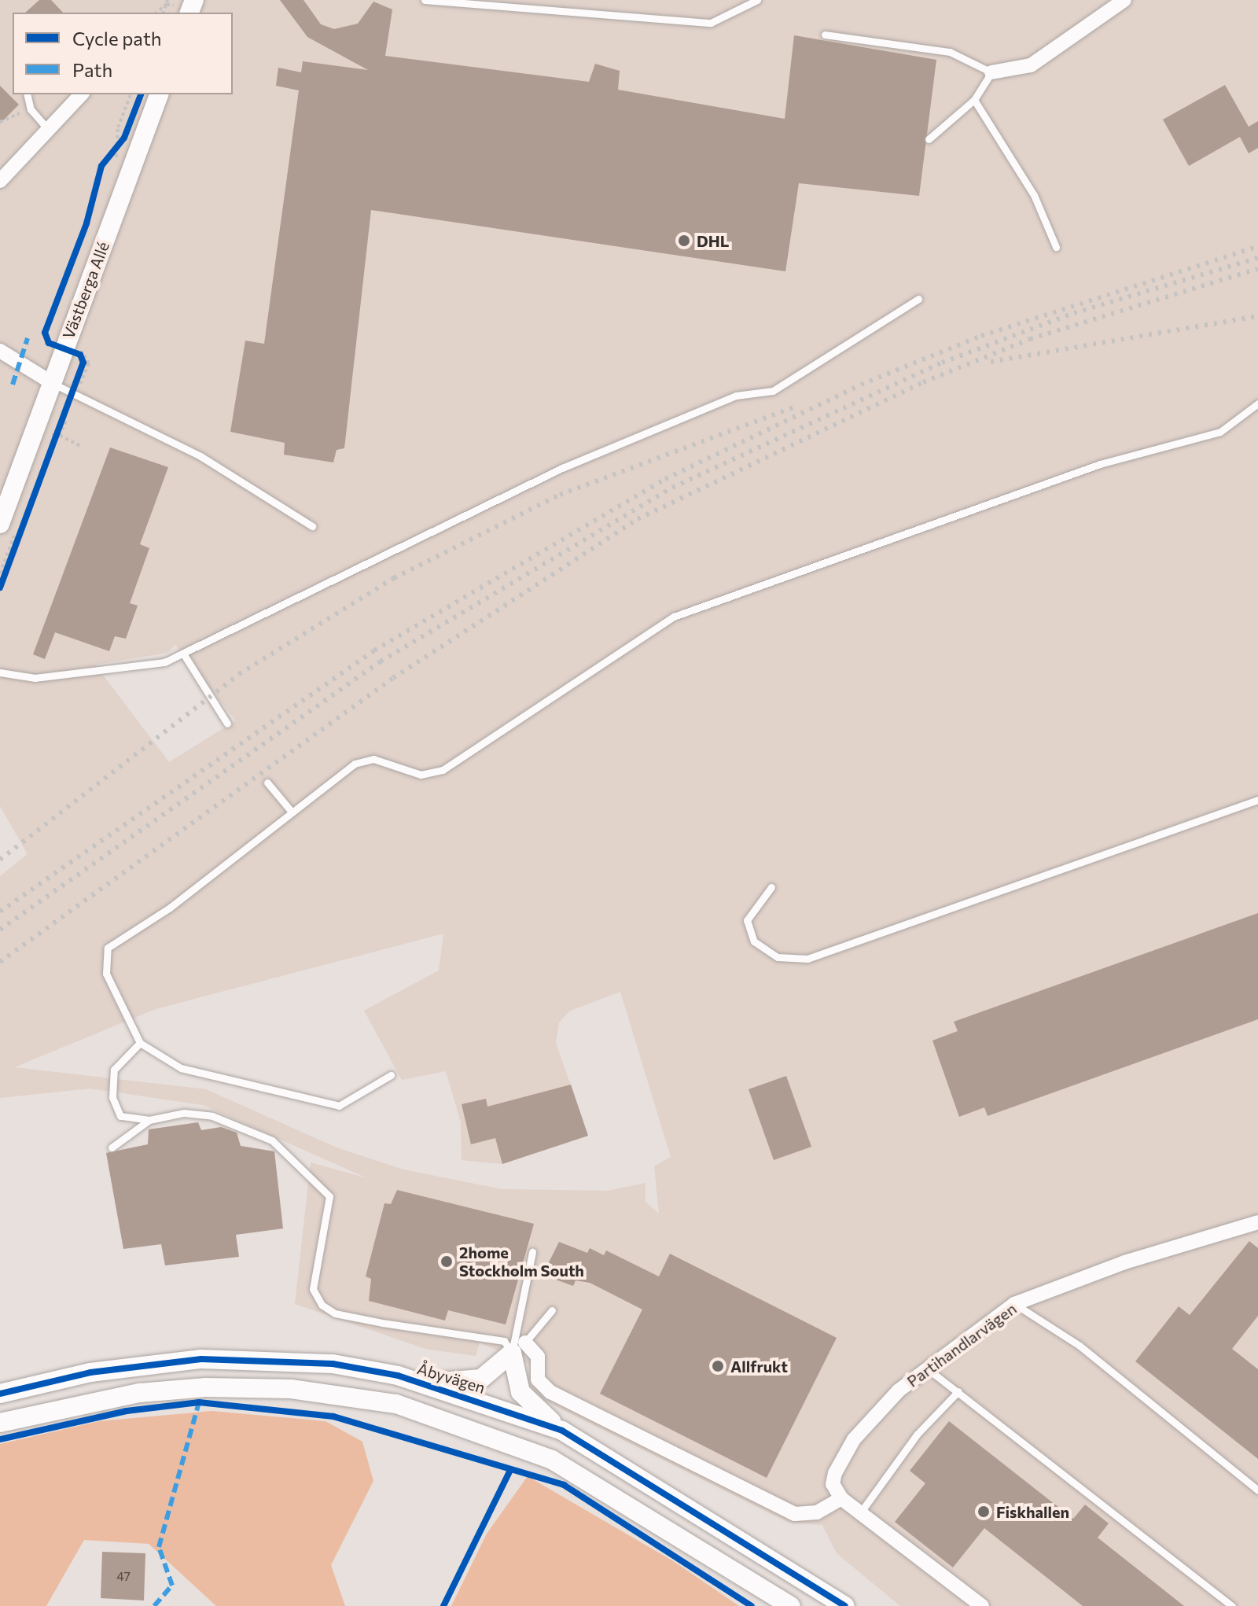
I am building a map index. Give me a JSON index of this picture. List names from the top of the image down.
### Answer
{
  "streets": {
    "street": ["Västberga Allé", "Partihandlarvägen", "Åbyvägen"]
  },
  "places": [
    "DHL",
    "2home Stockholm South",
    "Allfrukt",
    "Fiskhallen"
  ],
  "house_numbers": ["47"],
  "legend": ["Cycle path", "Path"]
}
